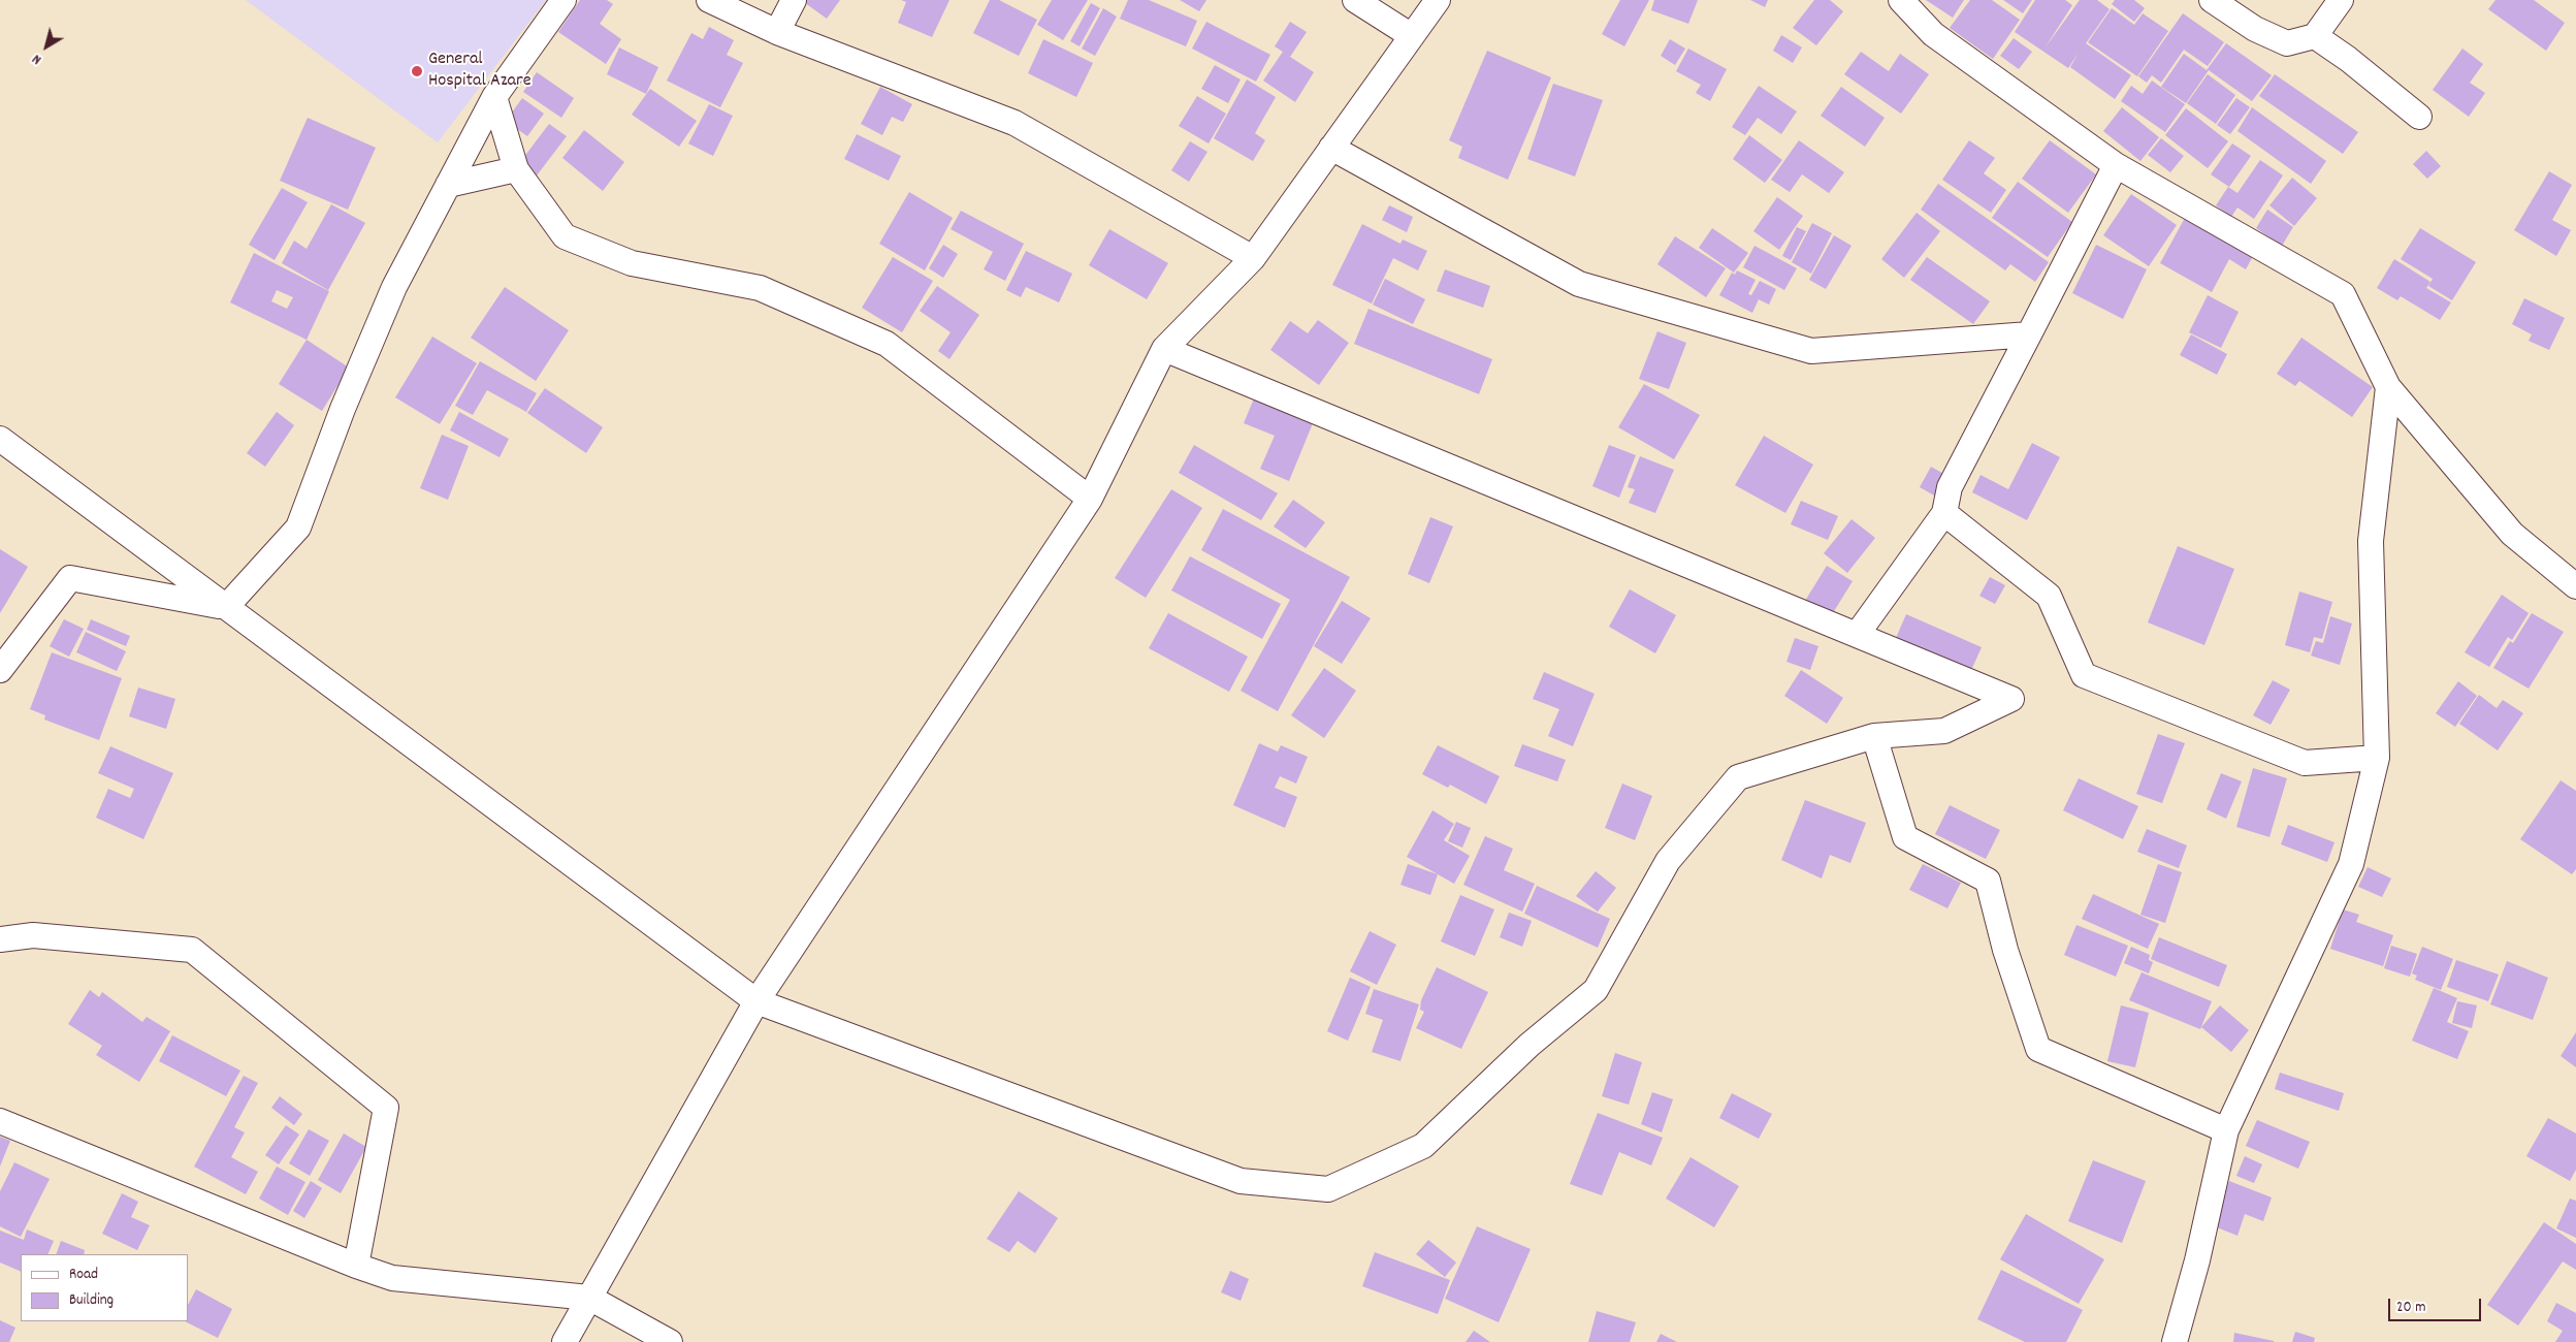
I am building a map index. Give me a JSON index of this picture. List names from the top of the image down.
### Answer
{
  "places": ["General Hospital Azare"],
  "legend": ["Road", "Building"],
  "scale_bar": "20 m",
  "north": "bottom left"
}
